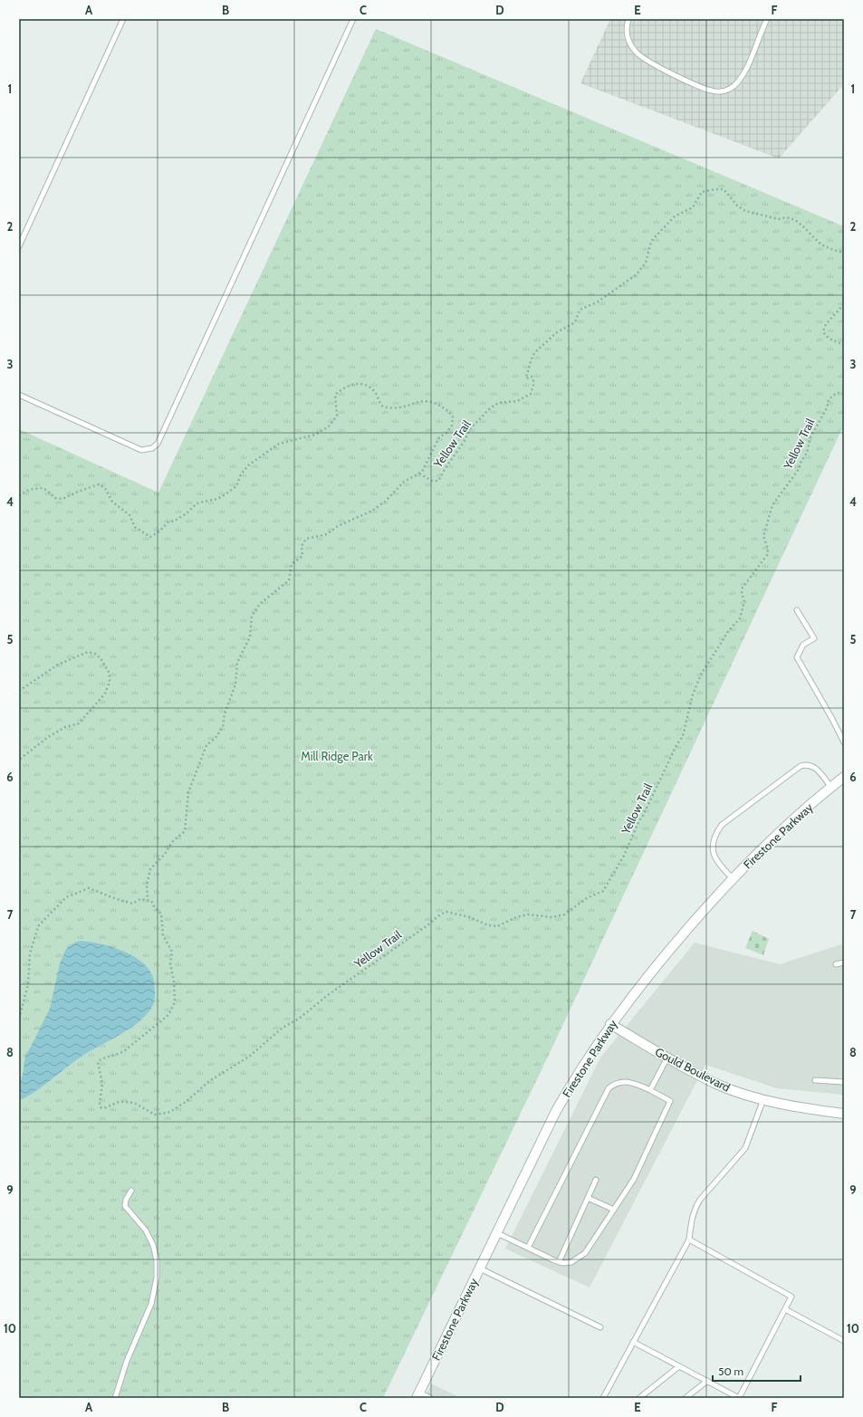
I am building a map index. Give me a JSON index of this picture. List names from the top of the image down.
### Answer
{
  "streets": {
    "street": ["Firestone Parkway", "Gould Boulevard"],
    "path": ["Yellow Trail"]
  },
  "crossings": [
    ["Firestone Parkway", "Gould Boulevard"]
  ],
  "parks": ["Mill Ridge Park"],
  "scale_bar": "50 m",
  "grid": {
    "columns": [
      "A",
      "B",
      "C",
      "D",
      "E",
      "F"
    ],
    "rows": [
      "1",
      "2",
      "3",
      "4",
      "5",
      "6",
      "7",
      "8",
      "9",
      "10"
    ]
  }
}
